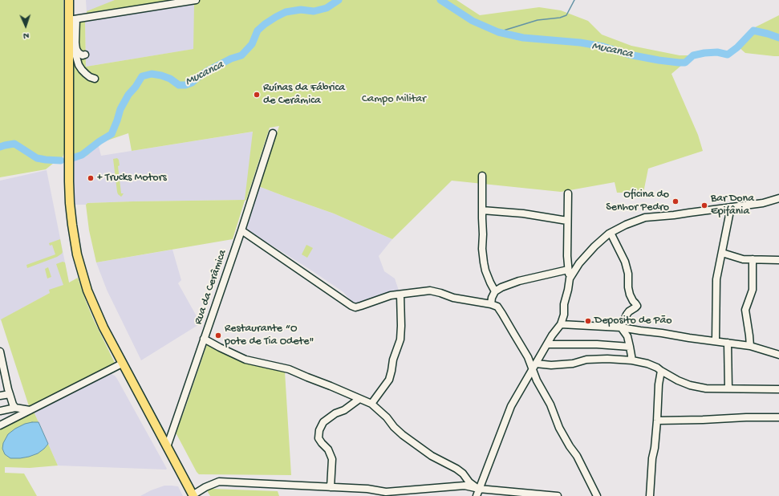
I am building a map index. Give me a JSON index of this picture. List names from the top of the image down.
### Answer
{
  "streets": {
    "street": ["Rua da Cerâmica"]
  },
  "water": ["Mucanca"],
  "parks": ["Campo Militar"],
  "places": [
    "Ruínas da Fábrica de Cerâmica",
    "+ Trucks Motors",
    "Oficina do Senhor Pedro",
    "Bar Dona Epifânia",
    "Deposito de Pão",
    "Restaurante “O pote de Tia Odete\""
  ],
  "north": "bottom"
}
